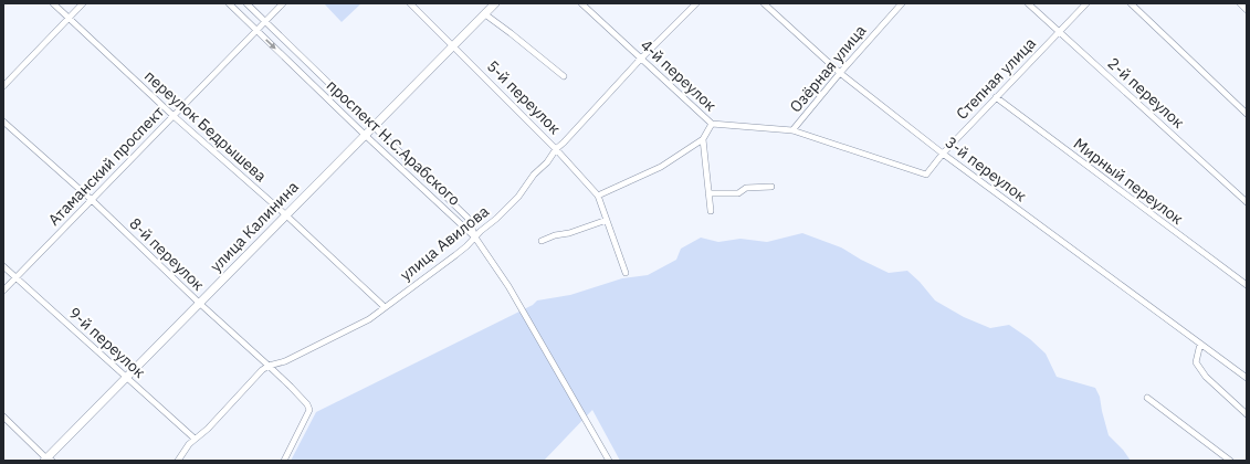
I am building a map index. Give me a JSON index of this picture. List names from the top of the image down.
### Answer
{
  "streets": {
    "main road": ["улица Калинина"],
    "street": [
      "Озёрная улица",
      "4-й переулок",
      "Степная улица",
      "2-й переулок",
      "5-й переулок",
      "переулок Бедрышева",
      "проспект Н.С.Арабского",
      "Атаманский проспект",
      "3-й переулок",
      "Мирный переулок",
      "улица Авилова",
      "8-й переулок",
      "9-й переулок"
    ]
  },
  "crossings": [
    ["Озёрная улица", "4-й переулок"],
    ["Озёрная улица", "3-й переулок"],
    ["4-й переулок", "Степная улица"],
    ["4-й переулок", "улица Авилова"],
    ["Степная улица", "2-й переулок"],
    ["Степная улица", "3-й переулок"],
    ["Степная улица", "Мирный переулок"],
    ["5-й переулок", "улица Калинина"],
    ["5-й переулок", "улица Авилова"],
    ["переулок Бедрышева", "Атаманский проспект"],
    ["переулок Бедрышева", "улица Калинина"],
    ["переулок Бедрышева", "улица Авилова"],
    ["проспект Н.С.Арабского", "Атаманский проспект"],
    ["проспект Н.С.Арабского", "улица Калинина"],
    ["проспект Н.С.Арабского", "улица Авилова"],
    ["Атаманский проспект", "8-й переулок"],
    ["Атаманский проспект", "9-й переулок"],
    ["улица Калинина", "8-й переулок"],
    ["улица Калинина", "9-й переулок"],
    ["улица Авилова", "8-й переулок"],
    ["улица Авилова", "9-й переулок"]
  ]
}
